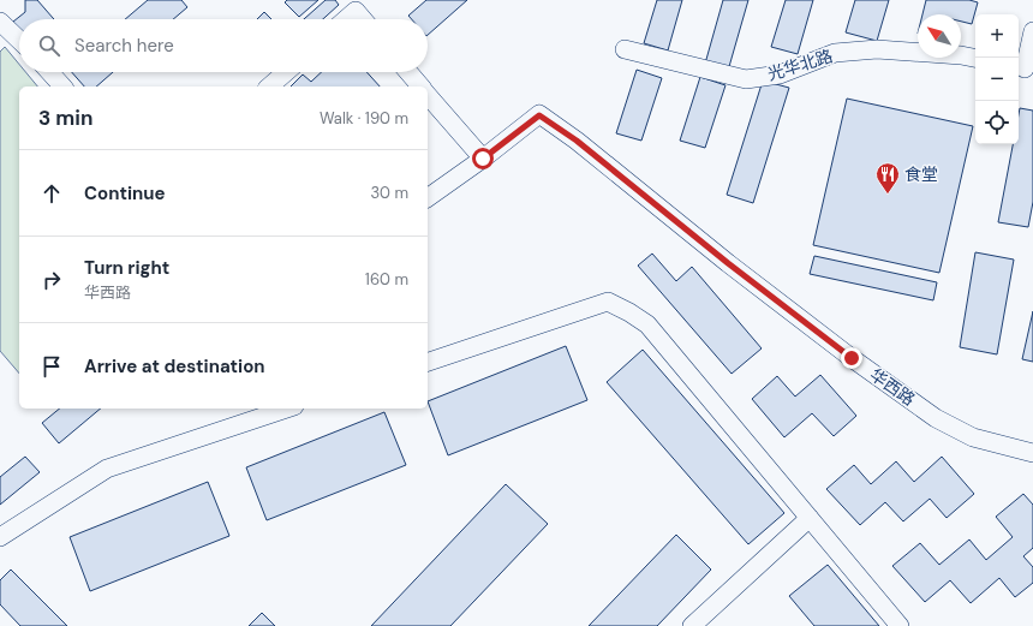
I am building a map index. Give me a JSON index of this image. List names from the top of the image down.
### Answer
{
  "streets": {
    "street": ["光华北路", "华西路"]
  },
  "places": {
    "restaurant": ["食堂"]
  },
  "north": "top left",
  "page": {
    "map_buttons": ["+", "−"],
    "search": "Search here",
    "heading": ["3 min", "Walk · 190 m"],
    "list": [
      ["Continue", "30 m"],
      ["Turn right", "华西路", "160 m"],
      "Arrive at destination"
    ]
  }
}
